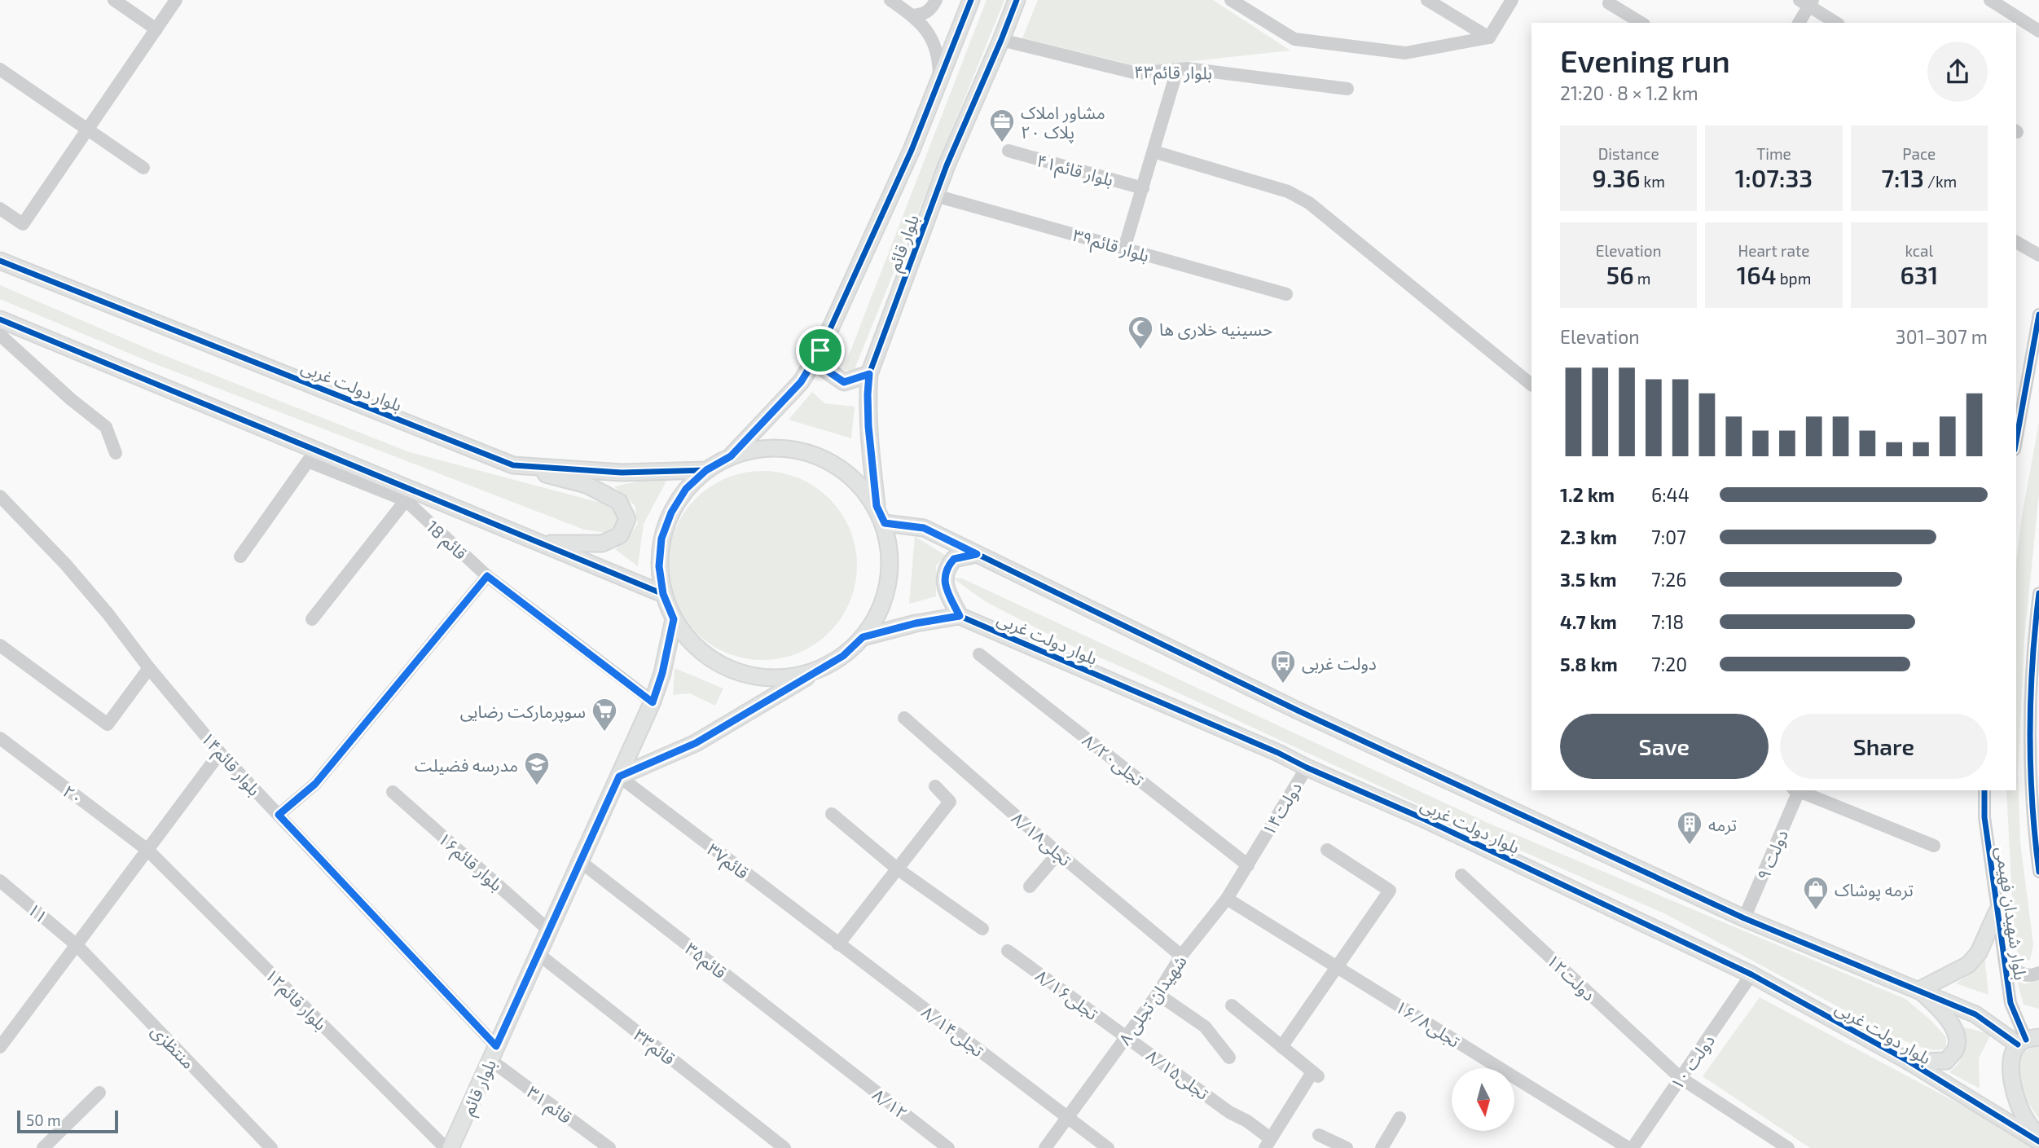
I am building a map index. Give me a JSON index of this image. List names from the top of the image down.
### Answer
{
  "streets": {
    "main road": ["بلوار قائم", "بلوار دولت غربی"],
    "street": [
      "بلوار قائم۴۳",
      "بلوار قائم۴۱",
      "بلوار قائم۳۹",
      "18 قائم",
      "تجلی۸/۲۰",
      "بلوار قائم۱۴",
      "۲۰",
      "۱۴دولت",
      "تجلی۸/۱۸",
      "۹ دولت",
      "قائم۳۷",
      "بلوار قائم۱۶",
      "۱۱",
      "بلوار شهیدان فهیمی",
      "قائم۳۵",
      "۱۲دولت",
      "تجلی۸/۱۶",
      "بلوار قائم۱۲",
      "شهیدان تجلی ۸",
      "تجلی۱۶/۸",
      "تجلی۸‌/۱۴",
      "منتظزی",
      "قائم۳۳",
      "۱۰ دولت",
      "تجلی۸/۱۵",
      "۸/۱۲",
      "قائم ۳۱"
    ]
  },
  "crossings": [
    ["بلوار قائم۴۳", "بلوار قائم"],
    ["بلوار قائم", "بلوار قائم۳۹"],
    ["بلوار قائم", "18 قائم"],
    ["بلوار قائم", "بلوار قائم۱۴"],
    ["بلوار قائم", "قائم۳۷"],
    ["بلوار قائم", "بلوار قائم۱۶"],
    ["بلوار قائم", "قائم۳۵"],
    ["بلوار قائم", "قائم۳۳"],
    ["بلوار قائم", "قائم ۳۱"],
    ["بلوار دولت غربی", "۱۴دولت"],
    ["بلوار دولت غربی", "۹ دولت"],
    ["بلوار دولت غربی", "بلوار شهیدان فهیمی"],
    ["بلوار دولت غربی", "۱۰ دولت"],
    ["تجلی۸/۲۰", "شهیدان تجلی ۸"],
    ["بلوار قائم۱۴", "قائم ۳۱"],
    ["۲۰", "بلوار قائم۱۲"],
    ["۱۴دولت", "شهیدان تجلی ۸"],
    ["تجلی۸/۱۸", "شهیدان تجلی ۸"],
    ["قائم۳۷", "تجلی۸‌/۱۴"],
    ["۱۱", "منتظزی"],
    ["قائم۳۵", "۸/۱۲"],
    ["۱۲دولت", "۱۰ دولت"],
    ["تجلی۸/۱۶", "شهیدان تجلی ۸"],
    ["تجلی۸/۱۶", "تجلی۸/۱۵"],
    ["شهیدان تجلی ۸", "تجلی۱۶/۸"],
    ["شهیدان تجلی ۸", "تجلی۸‌/۱۴"],
    ["شهیدان تجلی ۸", "تجلی۸/۱۵"],
    ["تجلی۱۶/۸", "۱۰ دولت"]
  ],
  "places": {
    "office": ["مشاور املاک پلاک ۲۰"],
    "mosque": ["حسینیه خلاری ها"],
    "bus stop": ["دولت غربی"],
    "supermarket": ["سوپرمارکت رضایی"],
    "school or university": ["مدرسه فضیلت"],
    "building": ["ترمه"],
    "shop": ["ترمه پوشاک"]
  },
  "scale_bar": "50 m",
  "north": "bottom",
  "page": {
    "heading": ["Evening run", "21:20 · 8 × 1.2 km"],
    "stats": [
      ["Distance", "9.36 km"],
      ["Time", "1:07:33"],
      ["Pace", "7:13 /km"],
      ["Elevation", "56 m"],
      ["Heart rate", "164 bpm"],
      ["kcal", "631"]
    ],
    "chart": ["Elevation", "301–307 m"],
    "list": [
      {
        "name": "1.2 km",
        "note": "6:44"
      },
      {
        "name": "2.3 km",
        "note": "7:07"
      },
      {
        "name": "3.5 km",
        "note": "7:26"
      },
      {
        "name": "4.7 km",
        "note": "7:18"
      },
      {
        "name": "5.8 km",
        "note": "7:20"
      }
    ],
    "buttons": ["Save", "Share"],
    "scale": "50 m"
  }
}
